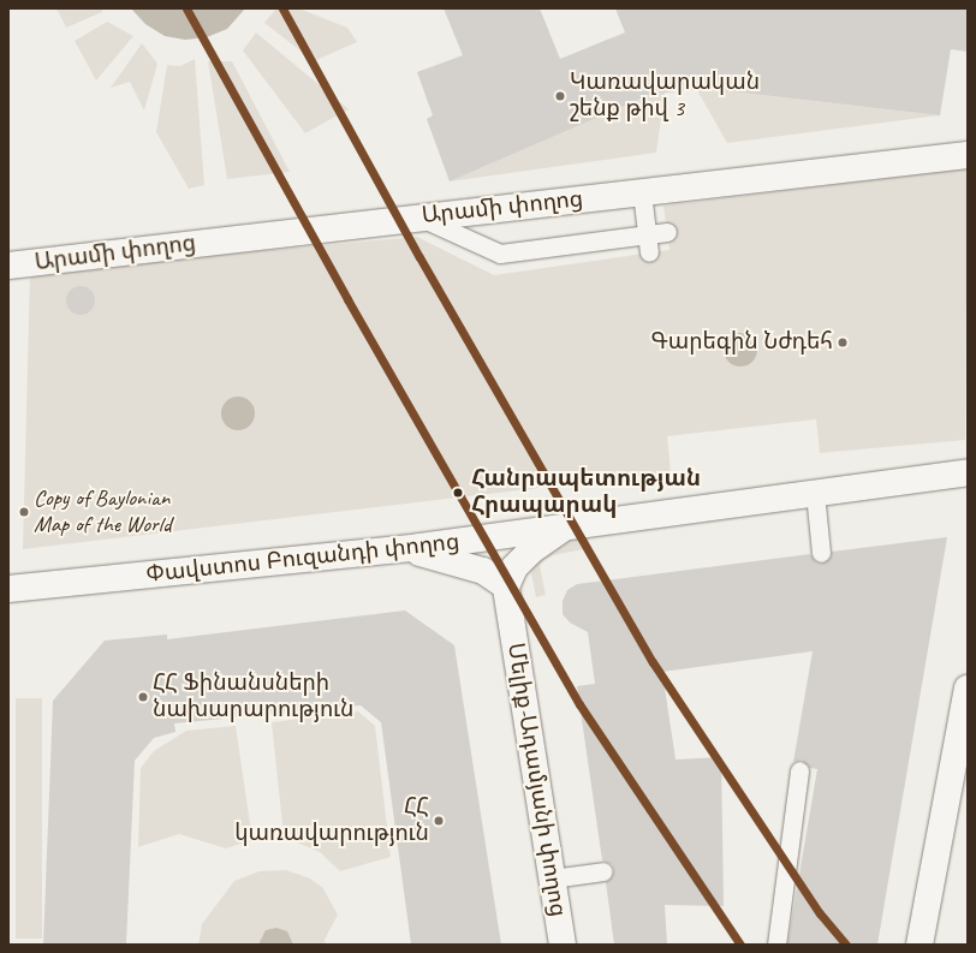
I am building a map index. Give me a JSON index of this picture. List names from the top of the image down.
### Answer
{
  "streets": {
    "street": ["Արամի փողոց", "Փավստոս Բուզանդի փողոց", "Մելիք-Ադամյանի փողոց"]
  },
  "places": [
    "Կառավարական շենք թիվ 3",
    "Գարեգին Նժդեհ",
    "Հանրապետության Հրապարակ",
    "Copy of Baylonian Map of the World",
    "ՀՀ Ֆինանսների նախարարություն",
    "ՀՀ կառավարություն"
  ]
}
